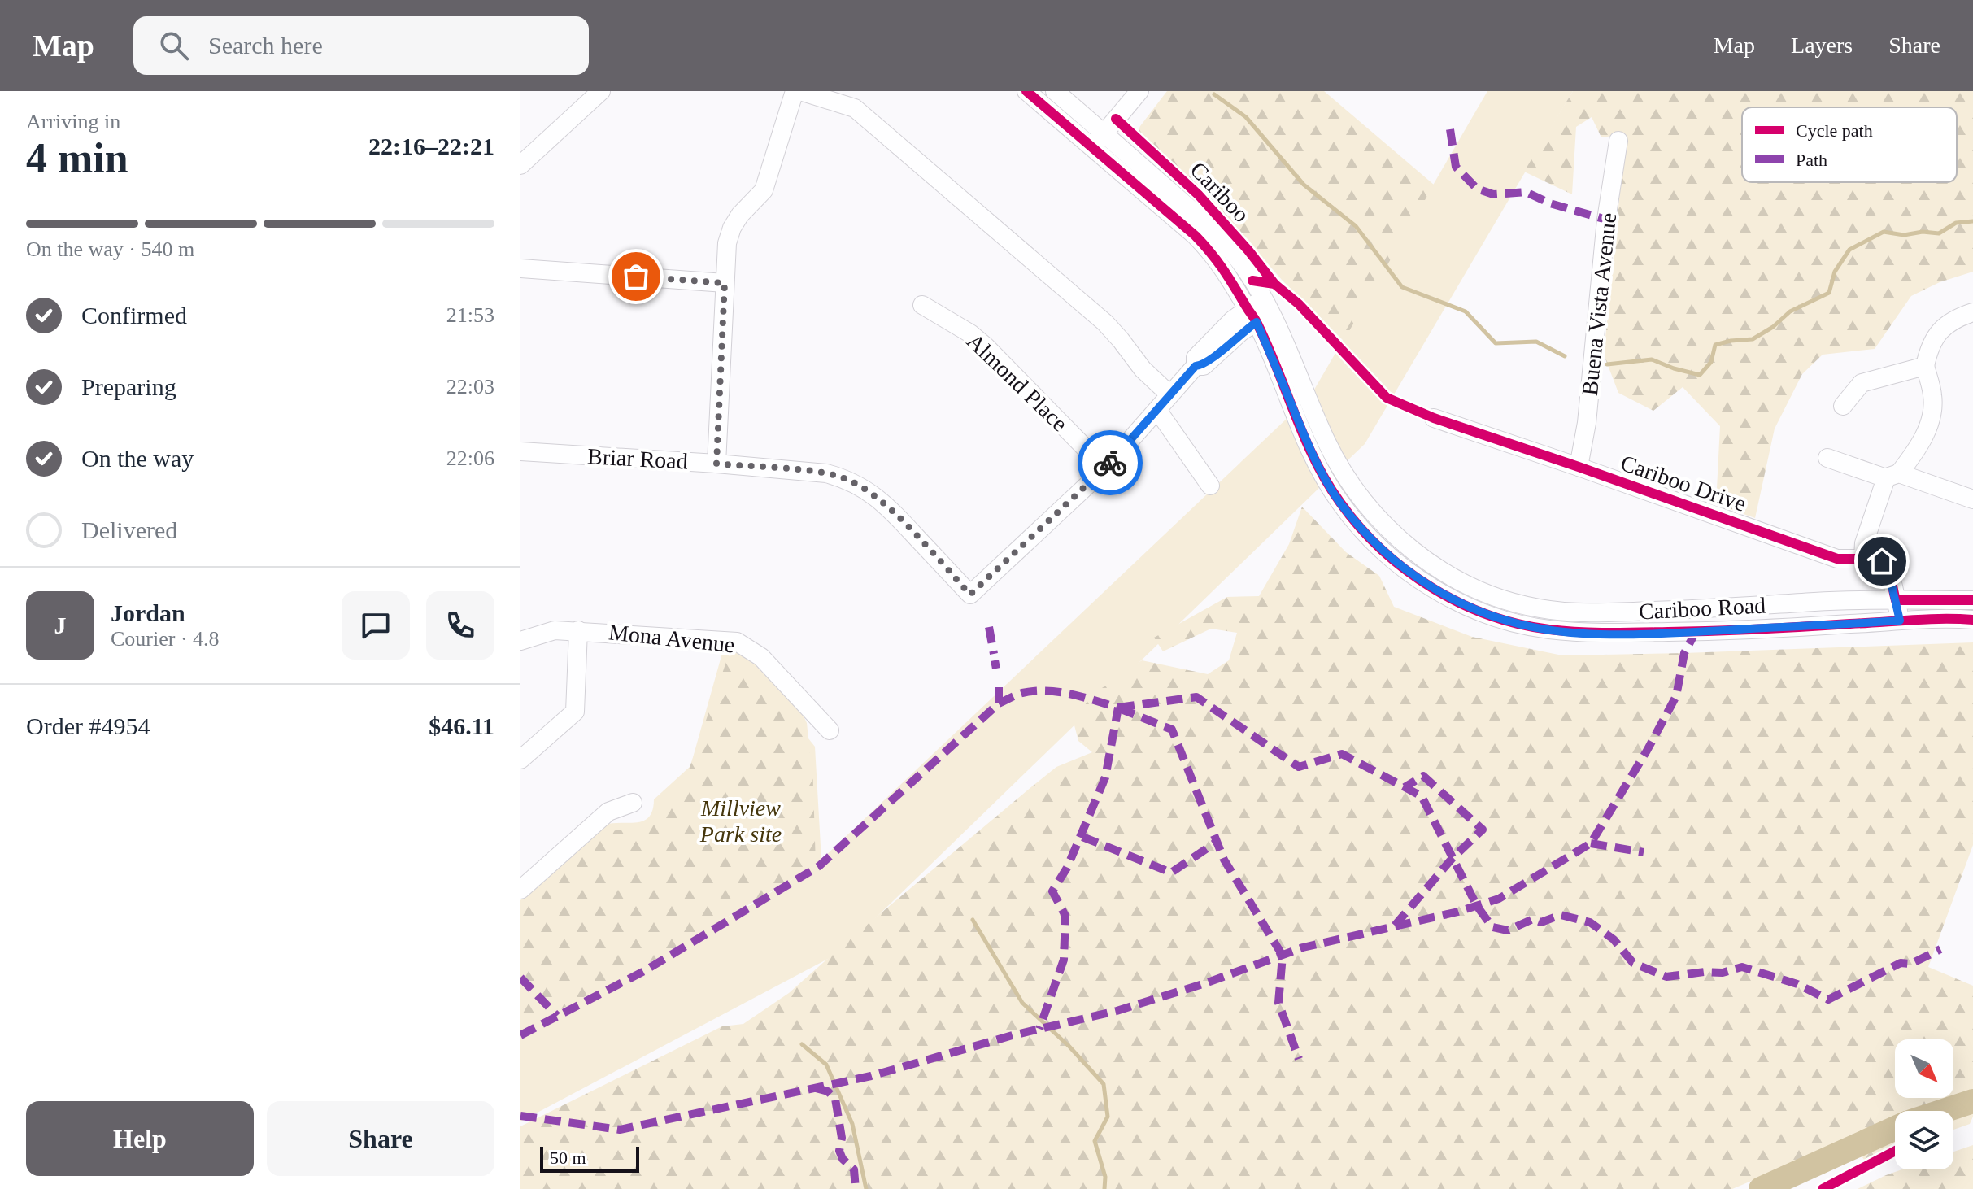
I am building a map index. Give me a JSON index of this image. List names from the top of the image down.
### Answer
{
  "streets": {
    "street": [
      "Buena Vista Avenue",
      "Almond Place",
      "Briar Road",
      "Cariboo Drive",
      "Cariboo Road",
      "Mona Avenue"
    ],
    "cycle path": ["Cariboo"]
  },
  "crossings": [
    ["Buena Vista Avenue", "Cariboo Drive"],
    ["Almond Place", "Briar Road"],
    ["Briar Road", "Cariboo Road"],
    ["Cariboo Drive", "Cariboo Road"]
  ],
  "parks": ["Millview Park site"],
  "legend": ["Cycle path", "Path"],
  "scale_bar": "50 m",
  "north": "bottom right",
  "page": {
    "header": "Map",
    "search": "Search here",
    "nav": ["Map", "Layers", "Share"],
    "heading": ["4 min", "Arriving in", "22:16–22:21"],
    "panel": [
      "Jordan",
      "Courier · 4.8",
      "Order #4954",
      "$46.11"
    ],
    "bar": "On the way · 540 m",
    "list": [
      ["Confirmed", "21:53"],
      ["Preparing", "22:03"],
      ["On the way", "22:06"],
      "Delivered"
    ],
    "round": "J",
    "buttons": ["Help", "Share"],
    "scale": "50 m"
  }
}
